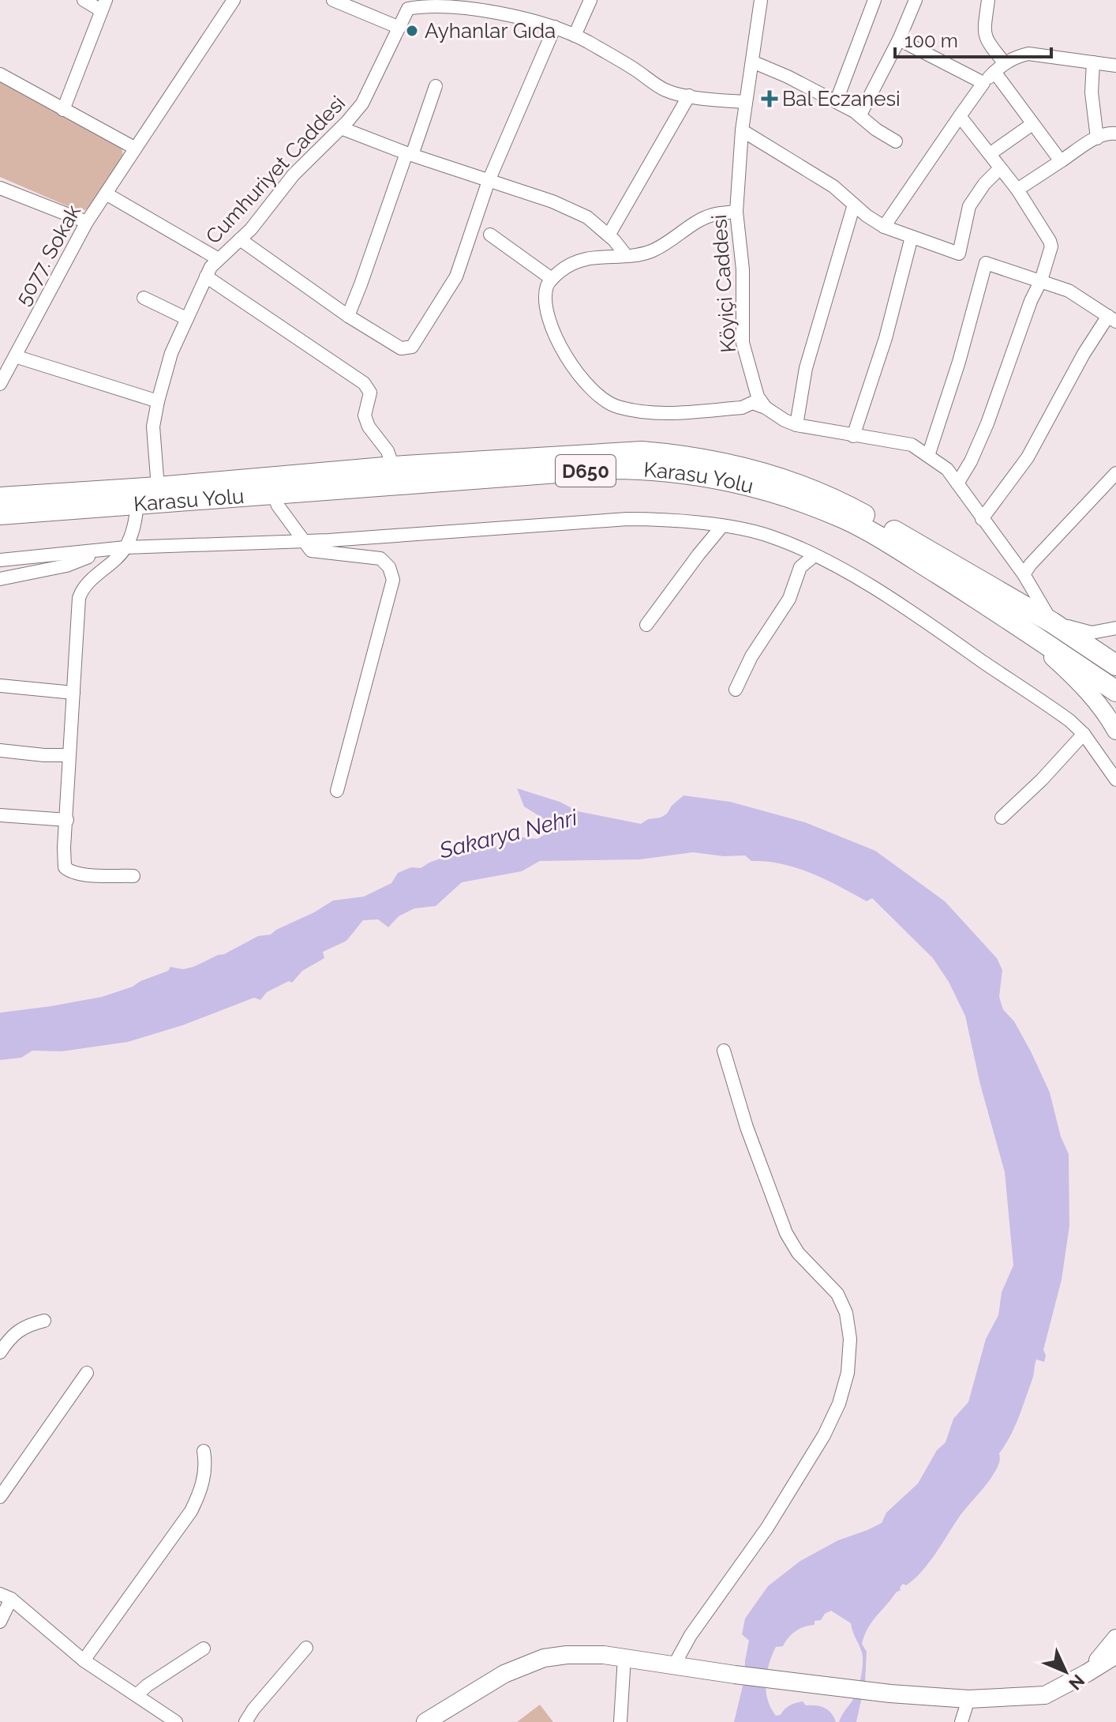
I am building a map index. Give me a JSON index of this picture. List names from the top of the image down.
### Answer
{
  "streets": {
    "highway": ["D650", "Karasu Yolu"],
    "street": ["Cumhuriyet Caddesi", "5077. Sokak", "Köyiçi Caddesi"]
  },
  "crossings": [
    ["Cumhuriyet Caddesi", "Köyiçi Caddesi"],
    ["Cumhuriyet Caddesi", "Karasu Yolu"]
  ],
  "water": ["Sakarya Nehri"],
  "places": {
    "other": ["Ayhanlar Gıda"],
    "health": ["Bal Eczanesi"]
  },
  "scale_bar": "100 m",
  "north": "bottom right"
}
